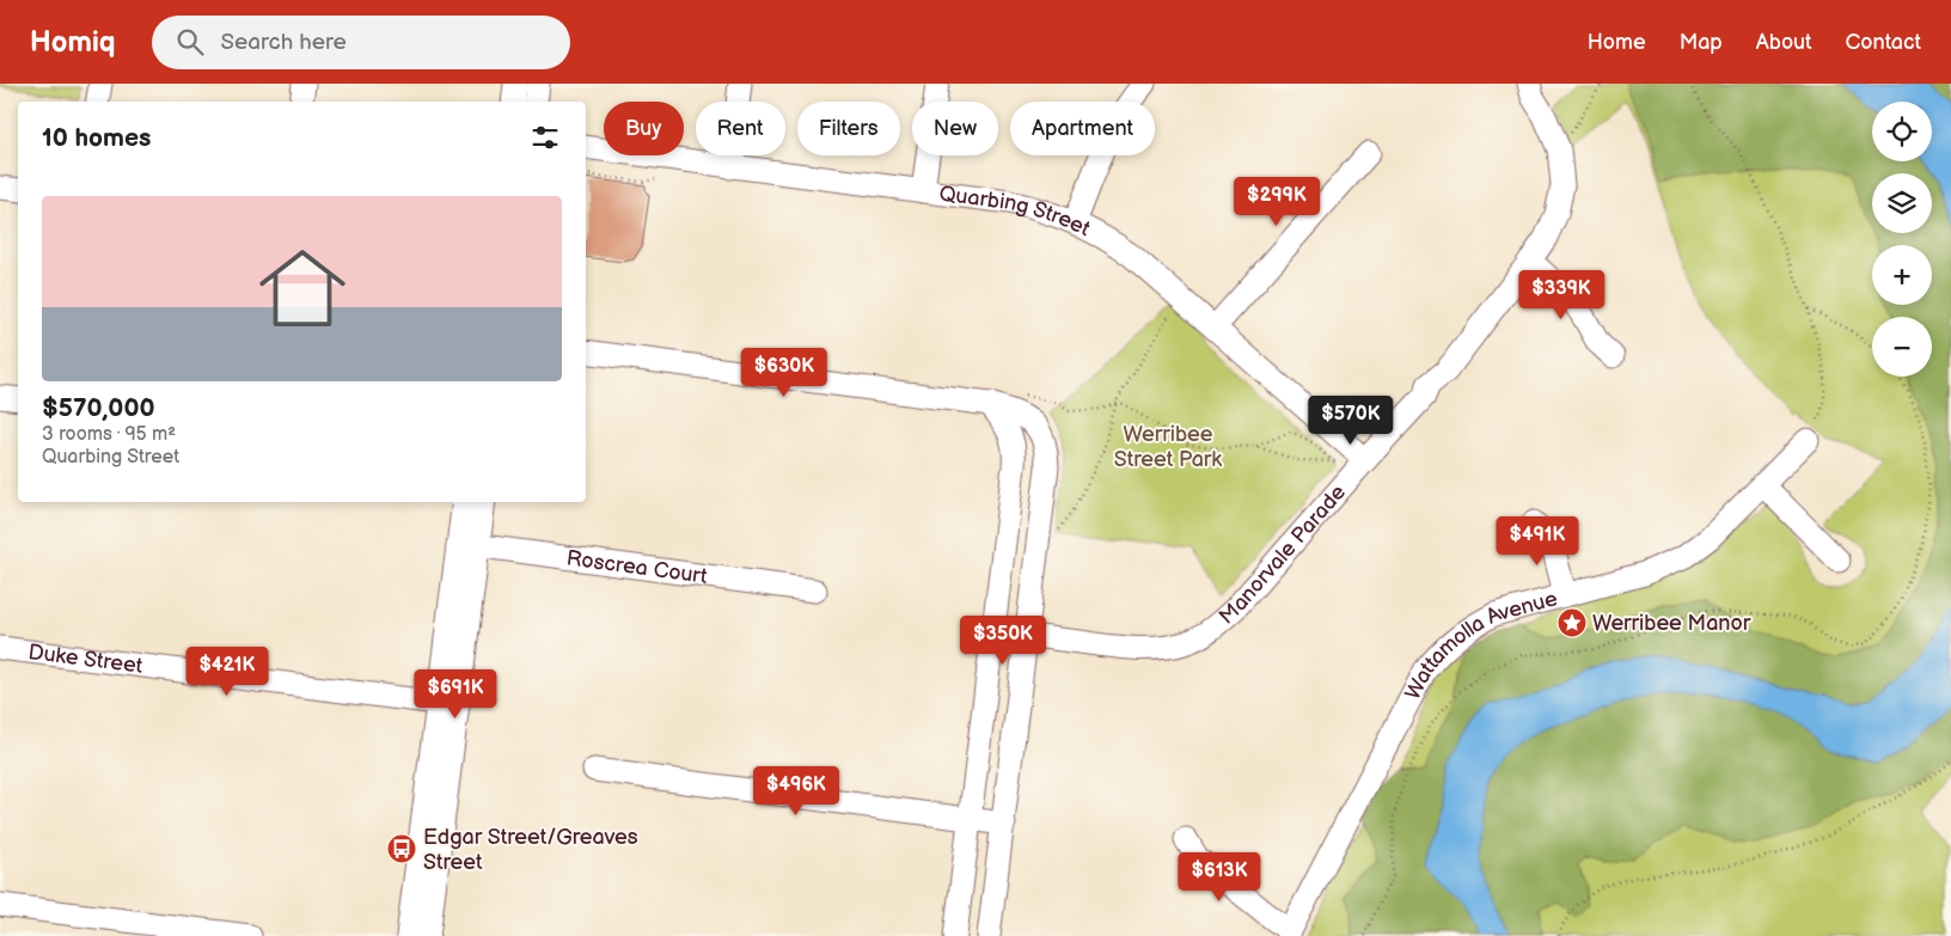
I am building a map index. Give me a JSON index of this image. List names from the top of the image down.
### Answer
{
  "streets": {
    "street": [
      "Quarbing Street",
      "Manorvale Parade",
      "Roscrea Court",
      "Wattamolla Avenue",
      "Duke Street"
    ]
  },
  "crossings": [
    ["Quarbing Street", "Manorvale Parade"]
  ],
  "parks": ["Werribee Street Park"],
  "places": {
    "place": ["Werribee Manor"],
    "bus stop": ["Edgar Street/Greaves Street"]
  },
  "page": {
    "header": "Homiq",
    "search": "Search here",
    "nav": [
      "Home",
      "Map",
      "About",
      "Contact"
    ],
    "map_buttons": ["+", "−"],
    "chip": [
      "Buy",
      "Rent",
      "Filters",
      "New",
      "Apartment"
    ],
    "heading": "10 homes",
    "list": [
      {
        "name": "$570,000",
        "note": "3 rooms · 95 m² · Quarbing Street"
      }
    ],
    "price": [
      "$299K",
      "$339K",
      "$630K",
      "$570K",
      "$491K",
      "$350K",
      "$421K",
      "$691K",
      "$496K",
      "$613K"
    ]
  }
}
